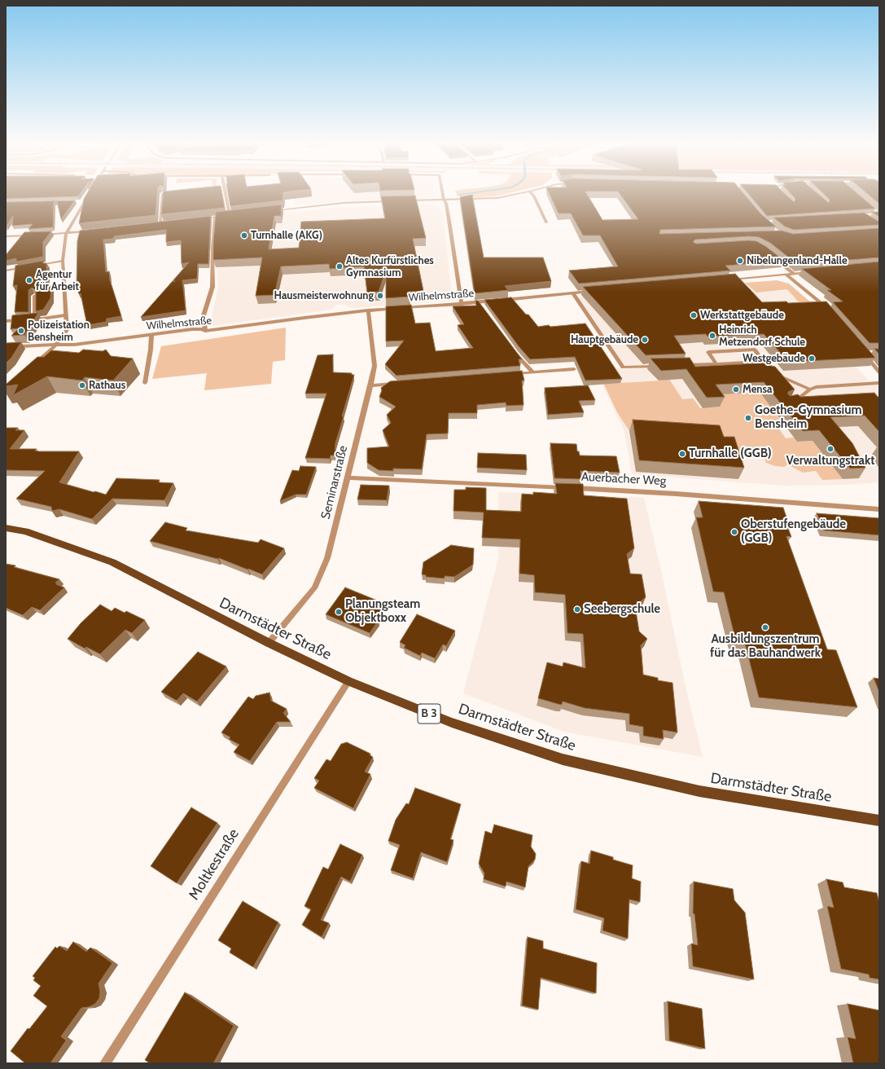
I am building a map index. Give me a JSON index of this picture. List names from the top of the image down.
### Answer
{
  "streets": {
    "main road": ["Darmstädter Straße", "B 3"],
    "street": [
      "Wilhelmstraße",
      "Auerbacher Weg",
      "Seminarstraße",
      "Moltkestraße"
    ]
  },
  "crossings": [
    ["Wilhelmstraße", "Seminarstraße"],
    ["Auerbacher Weg", "Seminarstraße"],
    ["Seminarstraße", "Darmstädter Straße"],
    ["Darmstädter Straße", "Moltkestraße"]
  ],
  "places": [
    "Turnhalle (AKG)",
    "Nibelungenland-Halle",
    "Altes Kurfürstliches Gymnasium",
    "Agentur für Arbeit",
    "Hausmeisterwohnung",
    "Werkstattgebäude",
    "Polizeistation Bensheim",
    "Heinrich Metzendorf Schule",
    "Hauptgebäude",
    "Westgebäude",
    "Rathaus",
    "Mensa",
    "Goethe-Gymnasium Bensheim",
    "Verwaltungstrakt",
    "Turnhalle (GGB)",
    "Oberstufengebäude (GGB)",
    "Seebergschule",
    "Planungsteam Objektboxx",
    "Ausbildungszentrum für das Bauhandwerk"
  ]
}
